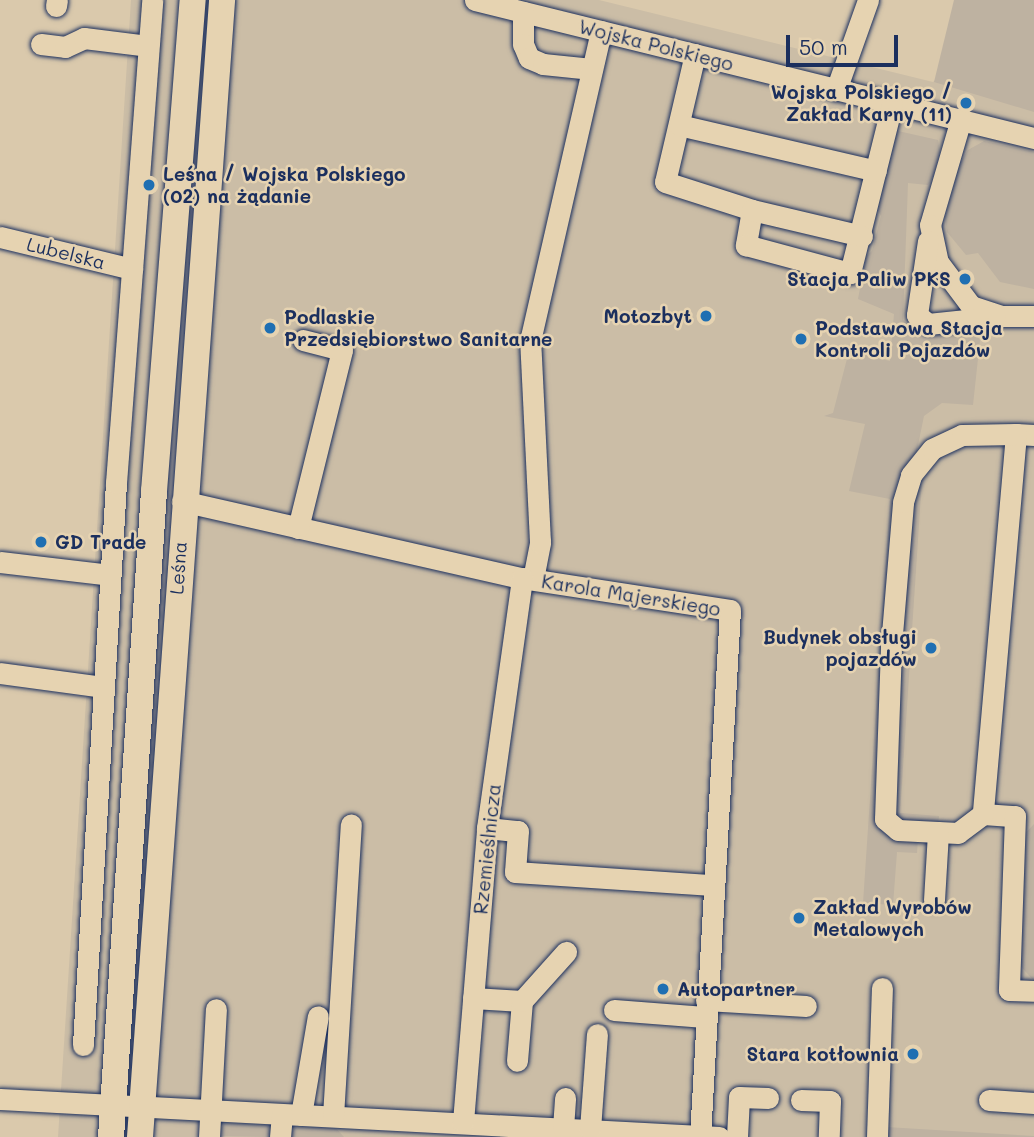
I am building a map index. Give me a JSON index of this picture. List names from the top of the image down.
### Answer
{
  "streets": {
    "main road": ["Leśna"],
    "street": [
      "Wojska Polskiego",
      "Lubelska",
      "Karola Majerskiego",
      "Rzemieślnicza"
    ]
  },
  "crossings": [
    ["Wojska Polskiego", "Rzemieślnicza"],
    ["Leśna", "Karola Majerskiego"],
    ["Karola Majerskiego", "Rzemieślnicza"]
  ],
  "places": [
    "Wojska Polskiego / Zakład Karny (11)",
    "Leśna / Wojska Polskiego (02) na żądanie",
    "Stacja Paliw PKS",
    "Motozbyt",
    "Podlaskie Przedsiębiorstwo Sanitarne",
    "Podstawowa Stacja Kontroli Pojazdów",
    "GD Trade",
    "Budynek obsługi pojazdów",
    "Zakład Wyrobów Metalowych",
    "Autopartner",
    "Stara kotłownia"
  ],
  "scale_bar": "50 m"
}
